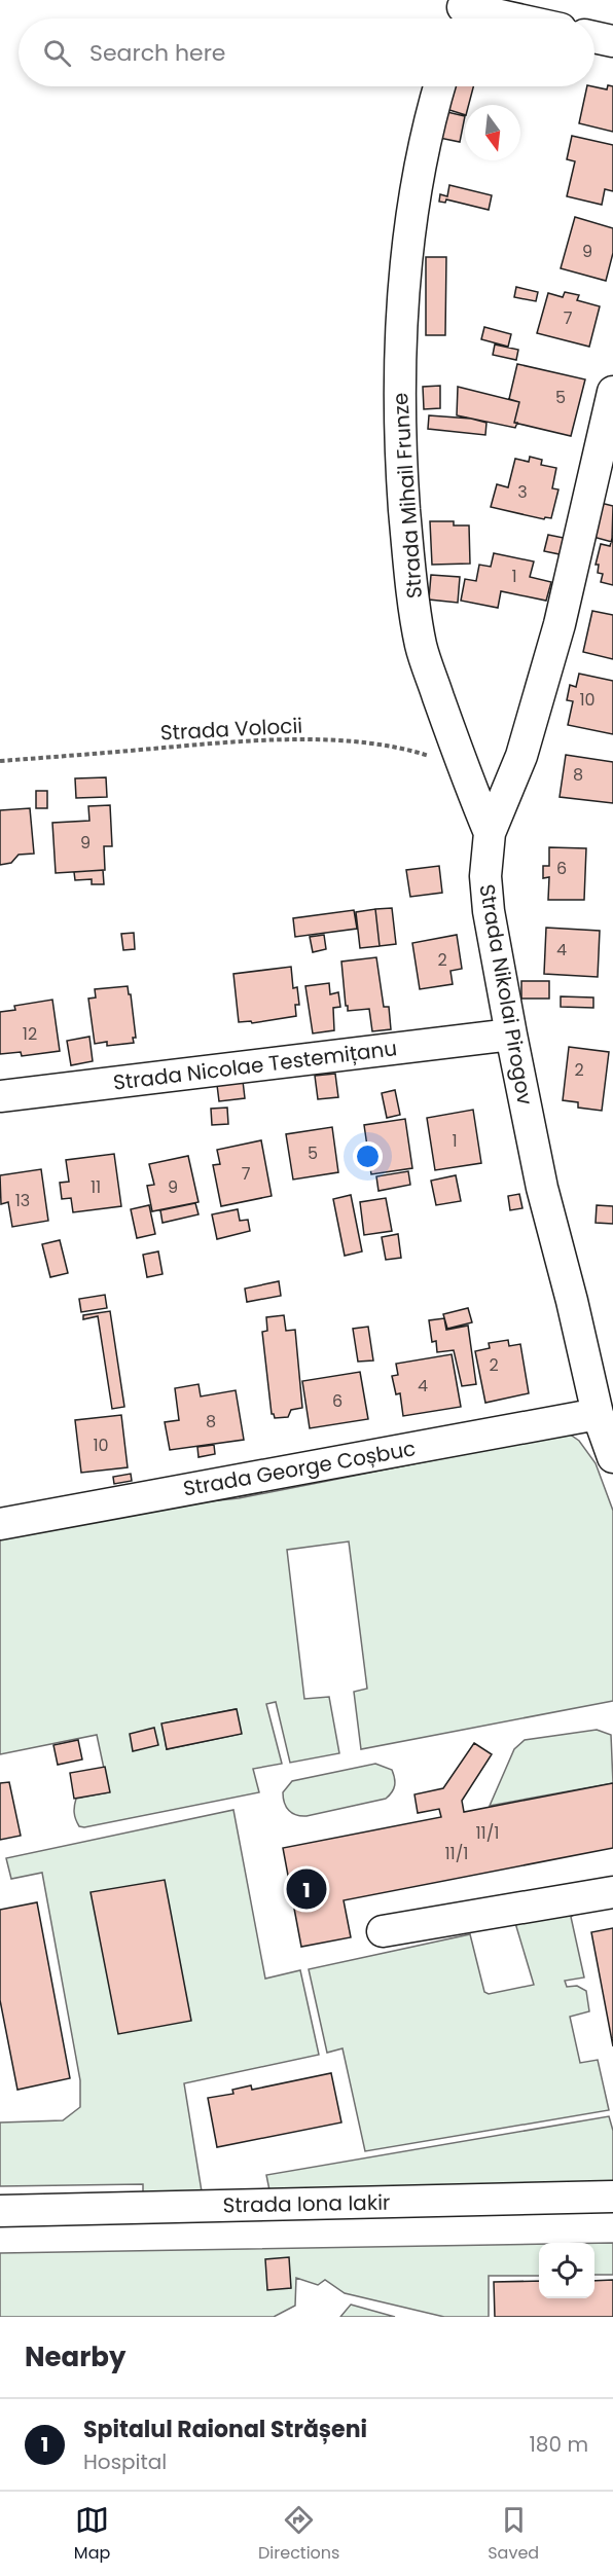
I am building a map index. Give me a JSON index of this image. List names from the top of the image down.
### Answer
{
  "streets": {
    "street": [
      "Strada Mihail Frunze",
      "Strada Nikolai Pirogov",
      "Strada Nicolae Testemițanu",
      "Strada George Coșbuc",
      "Strada Iona Iakir"
    ],
    "path": ["Strada Volocii"]
  },
  "crossings": [
    ["Strada Mihail Frunze", "Strada Volocii"],
    ["Strada Mihail Frunze", "Strada Nikolai Pirogov"],
    ["Strada Nikolai Pirogov", "Strada Nicolae Testemițanu"],
    ["Strada Nikolai Pirogov", "Strada George Coșbuc"]
  ],
  "house_numbers": [
    "9",
    "7",
    "5",
    "3",
    "1",
    "10",
    "8",
    "9",
    "6",
    "4",
    "2",
    "12",
    "2",
    "1",
    "5",
    "7",
    "11",
    "9",
    "13",
    "2",
    "4",
    "6",
    "8",
    "10",
    "11/1",
    "11/1"
  ],
  "north": "bottom",
  "page": {
    "search": "Search here",
    "pins": "1",
    "heading": "Nearby",
    "list": [
      {
        "mark": "1",
        "name": "Spitalul Raional Strășeni",
        "note": "Hospital",
        "value": "180 m"
      }
    ],
    "nav": ["Map", "Directions", "Saved"]
  }
}
